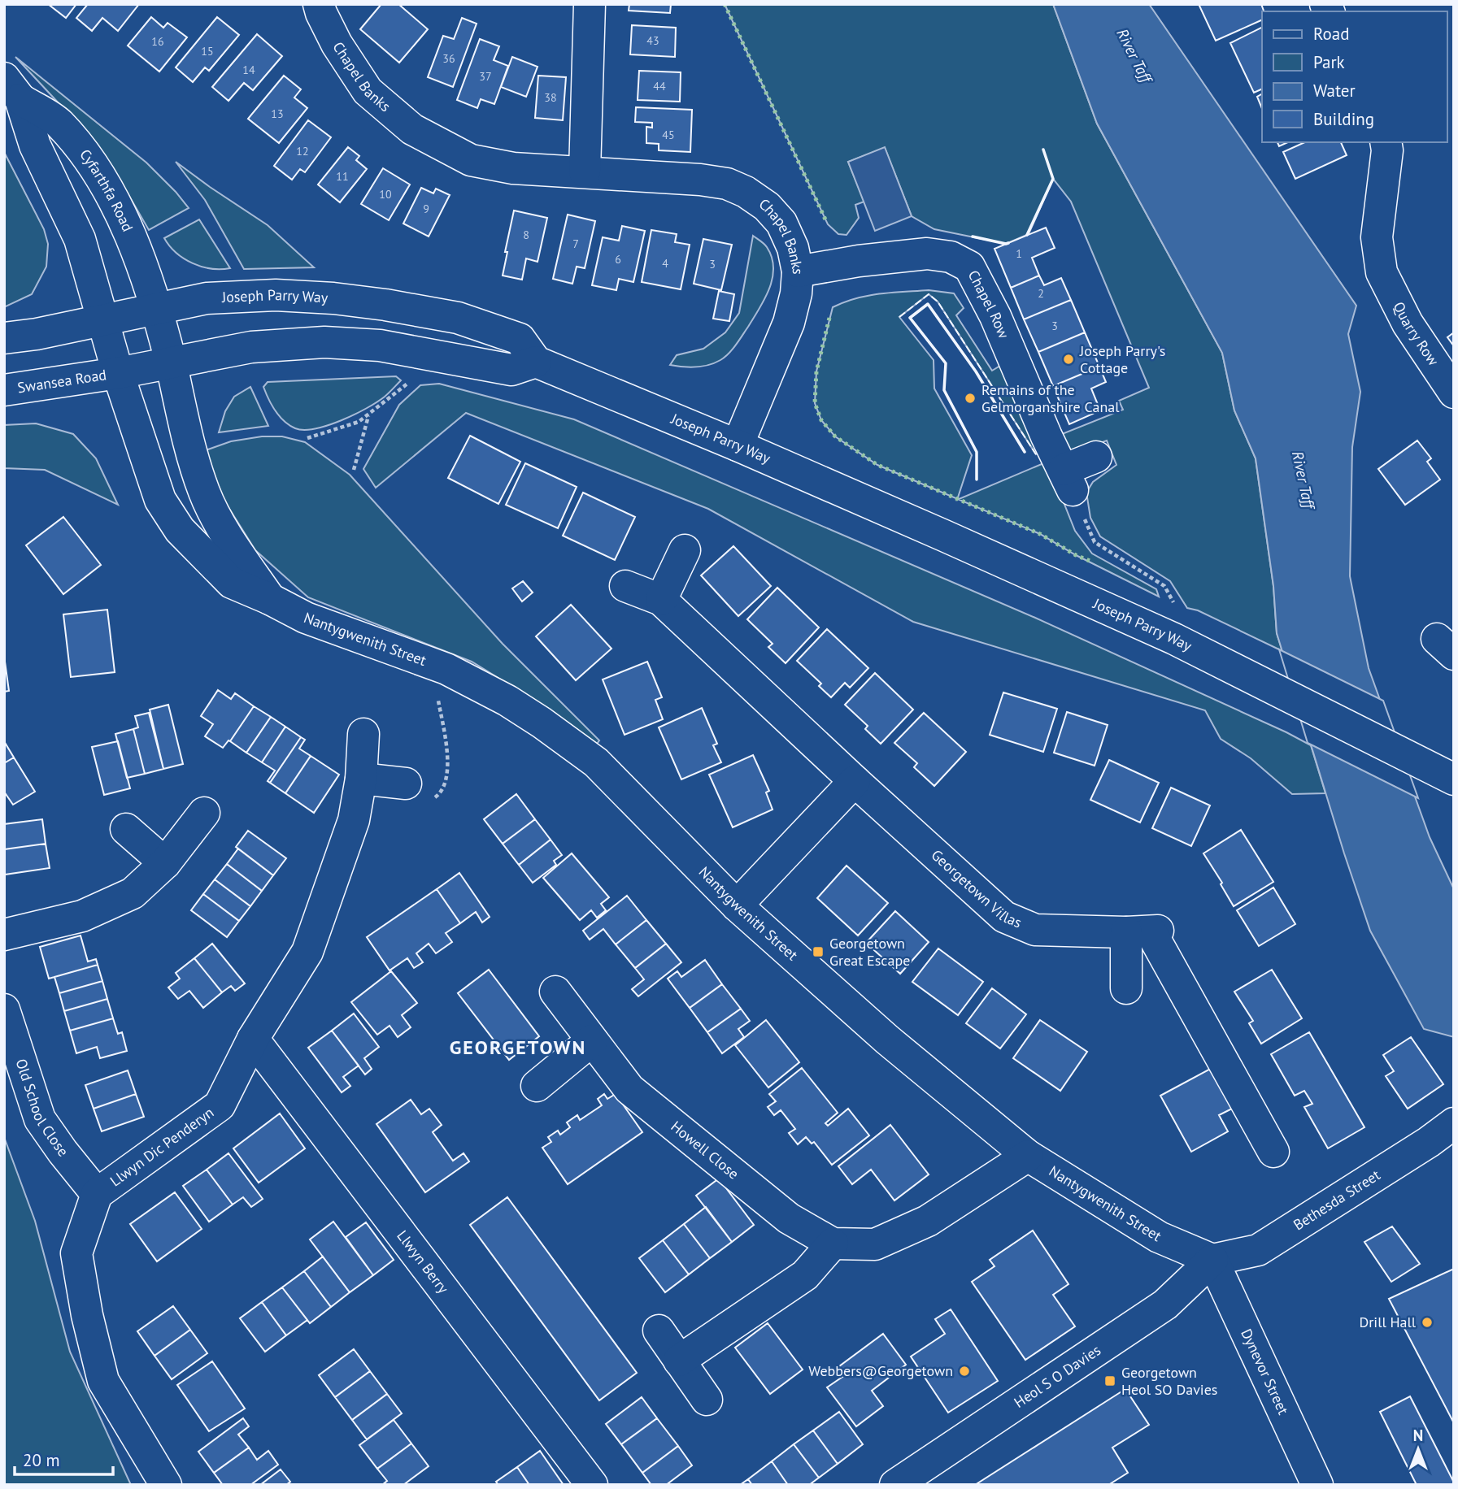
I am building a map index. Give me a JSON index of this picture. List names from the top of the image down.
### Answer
{
  "streets": {
    "street": [
      "Chapel Banks",
      "Cyfarthfa Road",
      "Joseph Parry Way",
      "Chapel Row",
      "Quarry Row",
      "Swansea Road",
      "Nantygwenith Street",
      "Georgetown Villas",
      "Old School Close",
      "Llwyn Dic Penderyn",
      "Howell Close",
      "Bethesda Street",
      "Llwyn Berry",
      "Dynevor Street",
      "Heol S O Davies"
    ]
  },
  "crossings": [
    ["Chapel Banks", "Joseph Parry Way"],
    ["Chapel Banks", "Chapel Row"],
    ["Cyfarthfa Road", "Joseph Parry Way"],
    ["Cyfarthfa Road", "Swansea Road"],
    ["Cyfarthfa Road", "Nantygwenith Street"],
    ["Joseph Parry Way", "Swansea Road"],
    ["Swansea Road", "Nantygwenith Street"],
    ["Nantygwenith Street", "Howell Close"],
    ["Nantygwenith Street", "Bethesda Street"],
    ["Nantygwenith Street", "Dynevor Street"],
    ["Nantygwenith Street", "Heol S O Davies"],
    ["Old School Close", "Llwyn Dic Penderyn"],
    ["Llwyn Dic Penderyn", "Llwyn Berry"],
    ["Bethesda Street", "Dynevor Street"],
    ["Bethesda Street", "Heol S O Davies"],
    ["Dynevor Street", "Heol S O Davies"]
  ],
  "districts": ["GEORGETOWN"],
  "water": ["River Taff"],
  "places": {
    "other": [
      "Joseph Parry's Cottage",
      "Remains of the Gelmorganshire Canal",
      "Drill Hall",
      "Webbers@Georgetown"
    ],
    "transit": ["Georgetown Great Escape", "Georgetown Heol SO Davies"]
  },
  "house_numbers": [
    "43",
    "16",
    "15",
    "36",
    "14",
    "37",
    "44",
    "38",
    "13",
    "45",
    "12",
    "11",
    "10",
    "9",
    "8",
    "7",
    "1",
    "6",
    "4",
    "3",
    "2",
    "3"
  ],
  "legend": [
    "Road",
    "Park",
    "Water",
    "Building"
  ],
  "scale_bar": "20 m",
  "north": "top"
}
